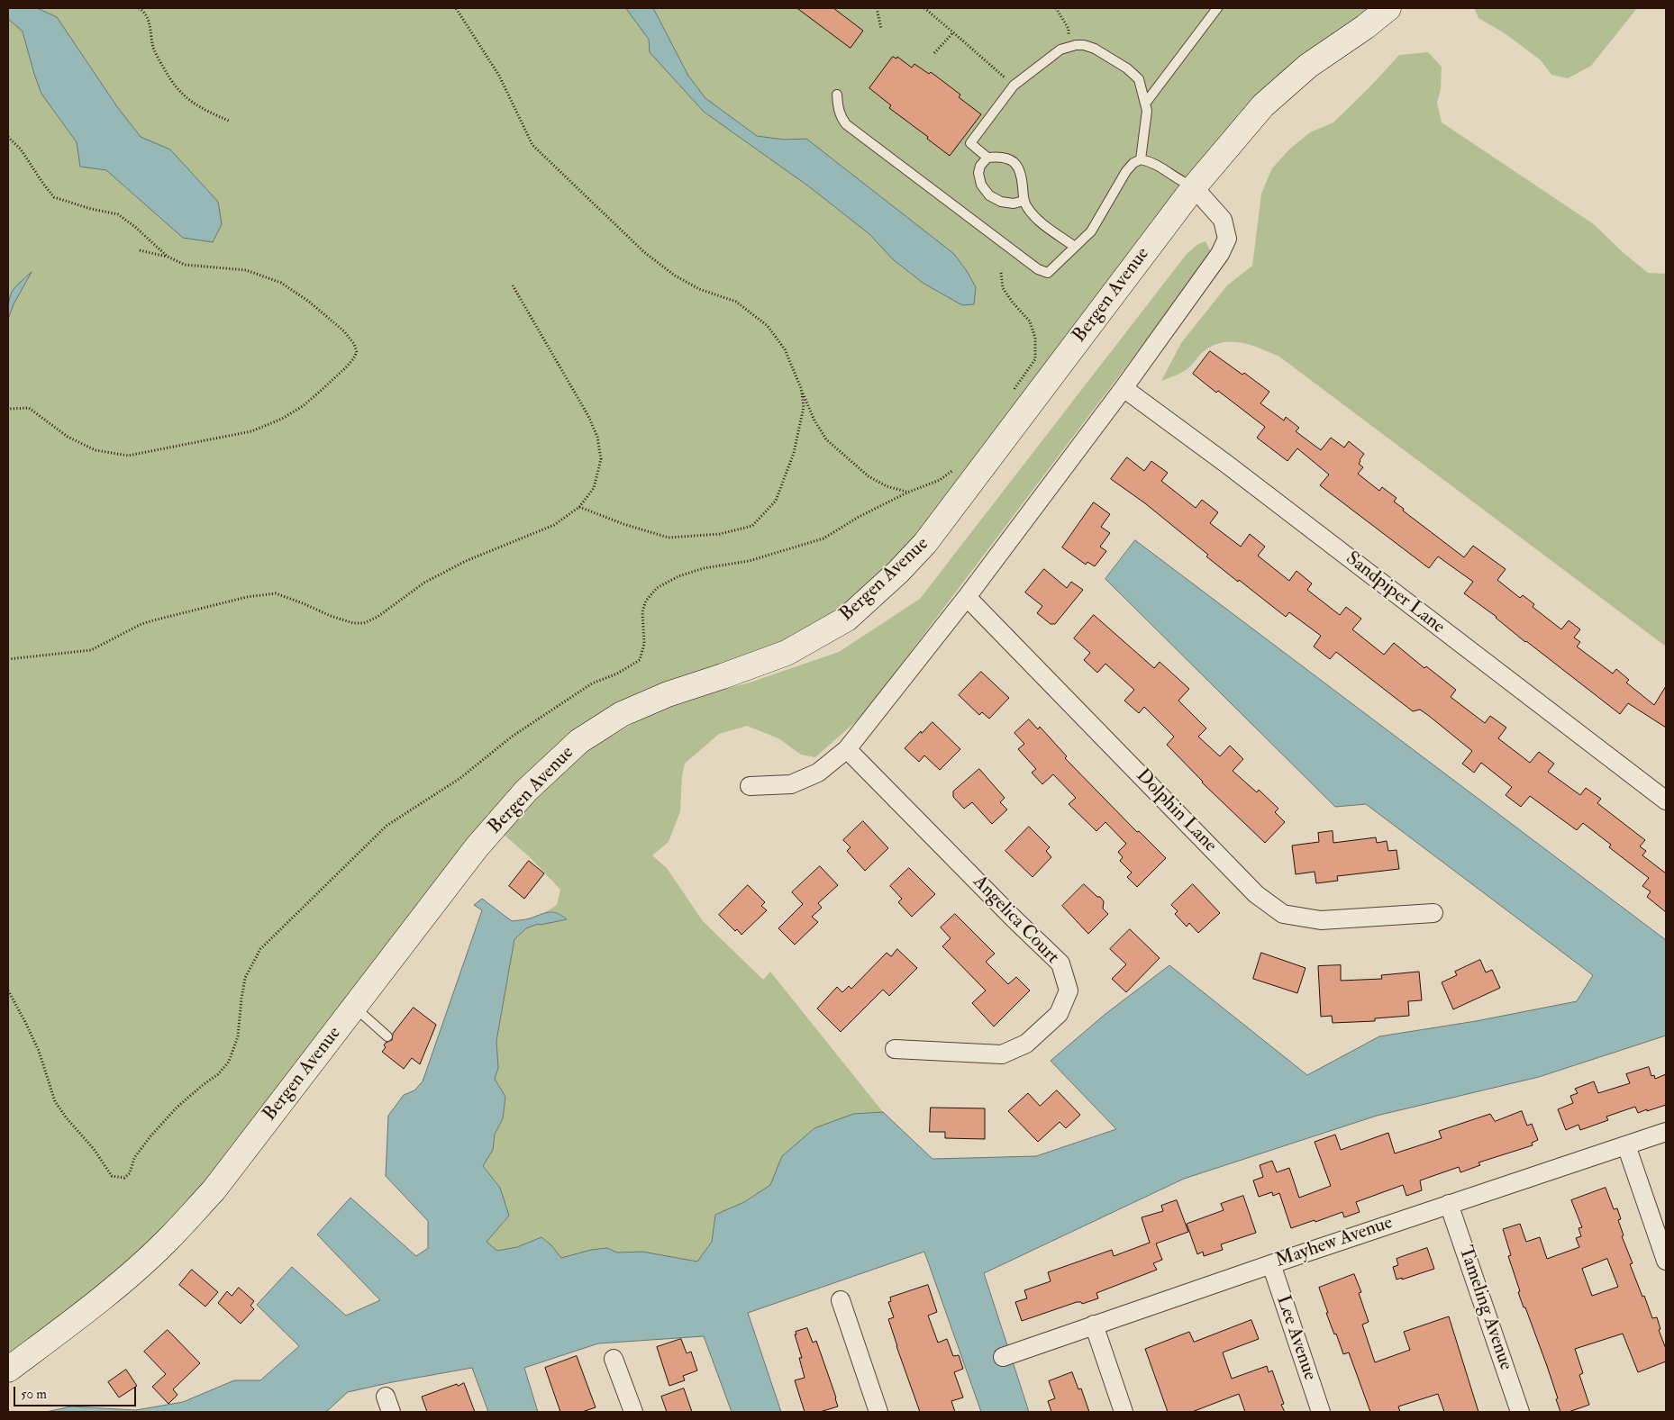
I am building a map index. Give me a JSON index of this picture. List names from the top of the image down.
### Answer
{
  "streets": {
    "main road": ["Bergen Avenue"],
    "street": [
      "Sandpiper Lane",
      "Dolphin Lane",
      "Angelica Court",
      "Mayhew Avenue",
      "Tameling Avenue",
      "Lee Avenue"
    ]
  },
  "crossings": [
    ["Mayhew Avenue", "Tameling Avenue"],
    ["Mayhew Avenue", "Lee Avenue"]
  ],
  "scale_bar": "50 m"
}
